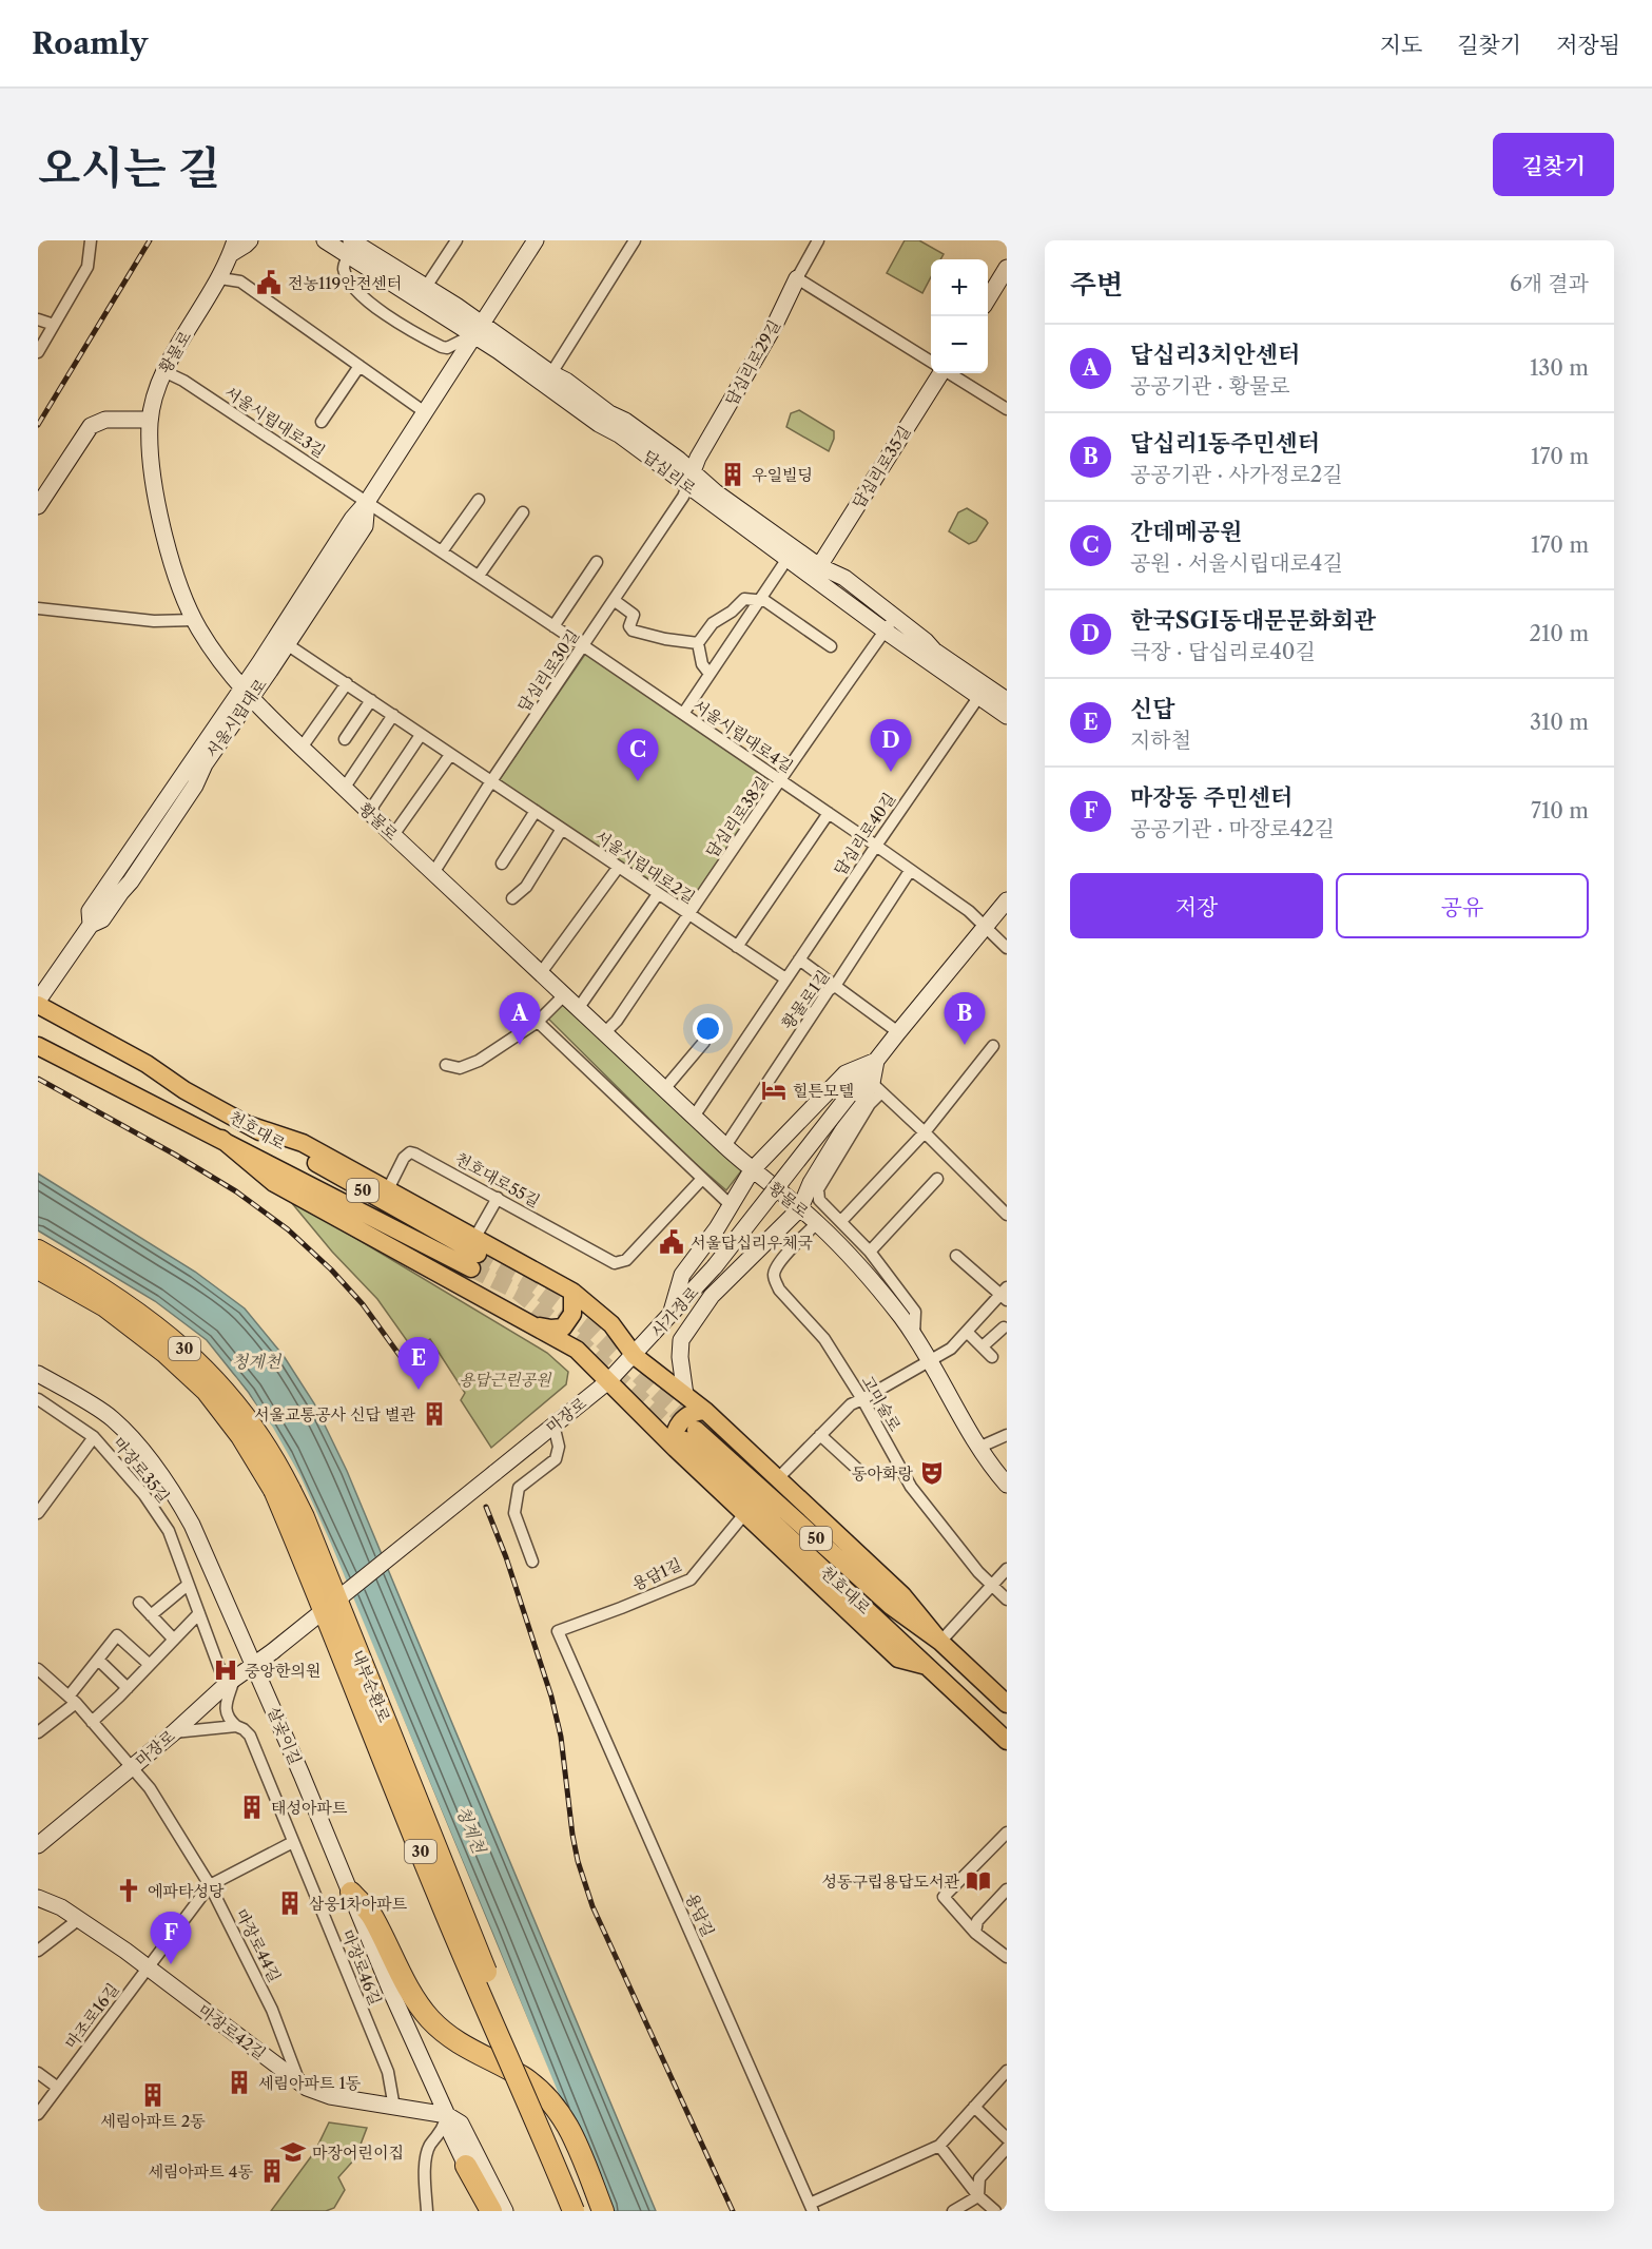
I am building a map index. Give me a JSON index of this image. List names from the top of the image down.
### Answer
{
  "streets": {
    "highway": ["30", "내부순환로"],
    "main road": [
      "황물로",
      "답십리로29길",
      "답십리로35길",
      "답십리로",
      "서울시립대로",
      "천호대로",
      "50",
      "사가정로",
      "마장로",
      "살곶이길",
      "마장로42길"
    ],
    "street": [
      "서울시립대로3길",
      "답십리로30길",
      "서울시립대로4길",
      "답십리로38길",
      "답십리로40길",
      "서울시립대로2길",
      "황물로1길",
      "천호대로55길",
      "고미술로",
      "마장로35길",
      "용답1길",
      "용답길",
      "마장로44길",
      "마장로46길",
      "마조로16길"
    ]
  },
  "crossings": [
    ["황물로", "서울시립대로3길"],
    ["황물로", "답십리로30길"],
    ["황물로", "서울시립대로"],
    ["황물로", "답십리로38길"],
    ["황물로", "답십리로40길"],
    ["황물로", "황물로1길"],
    ["황물로", "고미술로"],
    ["답십리로29길", "답십리로"],
    ["답십리로29길", "답십리로30길"],
    ["서울시립대로3길", "서울시립대로"],
    ["서울시립대로3길", "서울시립대로4길"],
    ["답십리로35길", "답십리로"],
    ["답십리로", "답십리로30길"],
    ["답십리로", "서울시립대로"],
    ["답십리로", "답십리로38길"],
    ["답십리로", "답십리로40길"],
    ["답십리로30길", "서울시립대로4길"],
    ["답십리로30길", "서울시립대로2길"],
    ["서울시립대로", "서울시립대로4길"],
    ["서울시립대로", "서울시립대로2길"],
    ["서울시립대로", "천호대로"],
    ["서울시립대로4길", "답십리로38길"],
    ["서울시립대로4길", "답십리로40길"],
    ["서울시립대로4길", "황물로1길"],
    ["답십리로38길", "서울시립대로2길"],
    ["답십리로40길", "서울시립대로2길"],
    ["사가정로", "마장로"],
    ["마장로", "마장로35길"],
    ["마장로", "살곶이길"],
    ["마장로", "마장로44길"],
    ["용답1길", "용답길"],
    ["살곶이길", "마장로42길"],
    ["마장로44길", "마장로42길"],
    ["마장로46길", "마장로42길"],
    ["마조로16길", "마장로42길"]
  ],
  "water": ["청계천"],
  "parks": ["용답근린공원"],
  "places": {
    "public building": ["전농119안전센터", "서울답십리우체국"],
    "building": [
      "우일빌딩",
      "서울교통공사 신답 별관",
      "태성아파트",
      "삼웅1차아파트",
      "세림아파트 1동",
      "세림아파트 2동",
      "세림아파트 4동"
    ],
    "hotel": ["힐튼모텔"],
    "theatre": ["동아화랑"],
    "hospital": ["중앙한의원"],
    "library": ["성동구립용답도서관"],
    "church": ["에파타성당"],
    "school or university": ["마장어린이집"]
  },
  "page": {
    "header": "Roamly",
    "nav": ["지도", "길찾기", "저장됨"],
    "title": "오시는 길",
    "buttons": [
      "길찾기",
      ["저장", "공유"]
    ],
    "heading": ["주변", "6개 결과"],
    "map_buttons": ["+", "−"],
    "list": [
      {
        "mark": "A",
        "name": "답십리3치안센터",
        "note": "공공기관 · 황물로",
        "value": "130 m"
      },
      {
        "mark": "B",
        "name": "답십리1동주민센터",
        "note": "공공기관 · 사가정로2길",
        "value": "170 m"
      },
      {
        "mark": "C",
        "name": "간데메공원",
        "note": "공원 · 서울시립대로4길",
        "value": "170 m"
      },
      {
        "mark": "D",
        "name": "한국SGI동대문문화회관",
        "note": "극장 · 답십리로40길",
        "value": "210 m"
      },
      {
        "mark": "E",
        "name": "신답",
        "note": "지하철",
        "value": "310 m"
      },
      {
        "mark": "F",
        "name": "마장동 주민센터",
        "note": "공공기관 · 마장로42길",
        "value": "710 m"
      }
    ],
    "pins": [
      "D",
      "C",
      "A",
      "B",
      "E",
      "F"
    ]
  }
}
